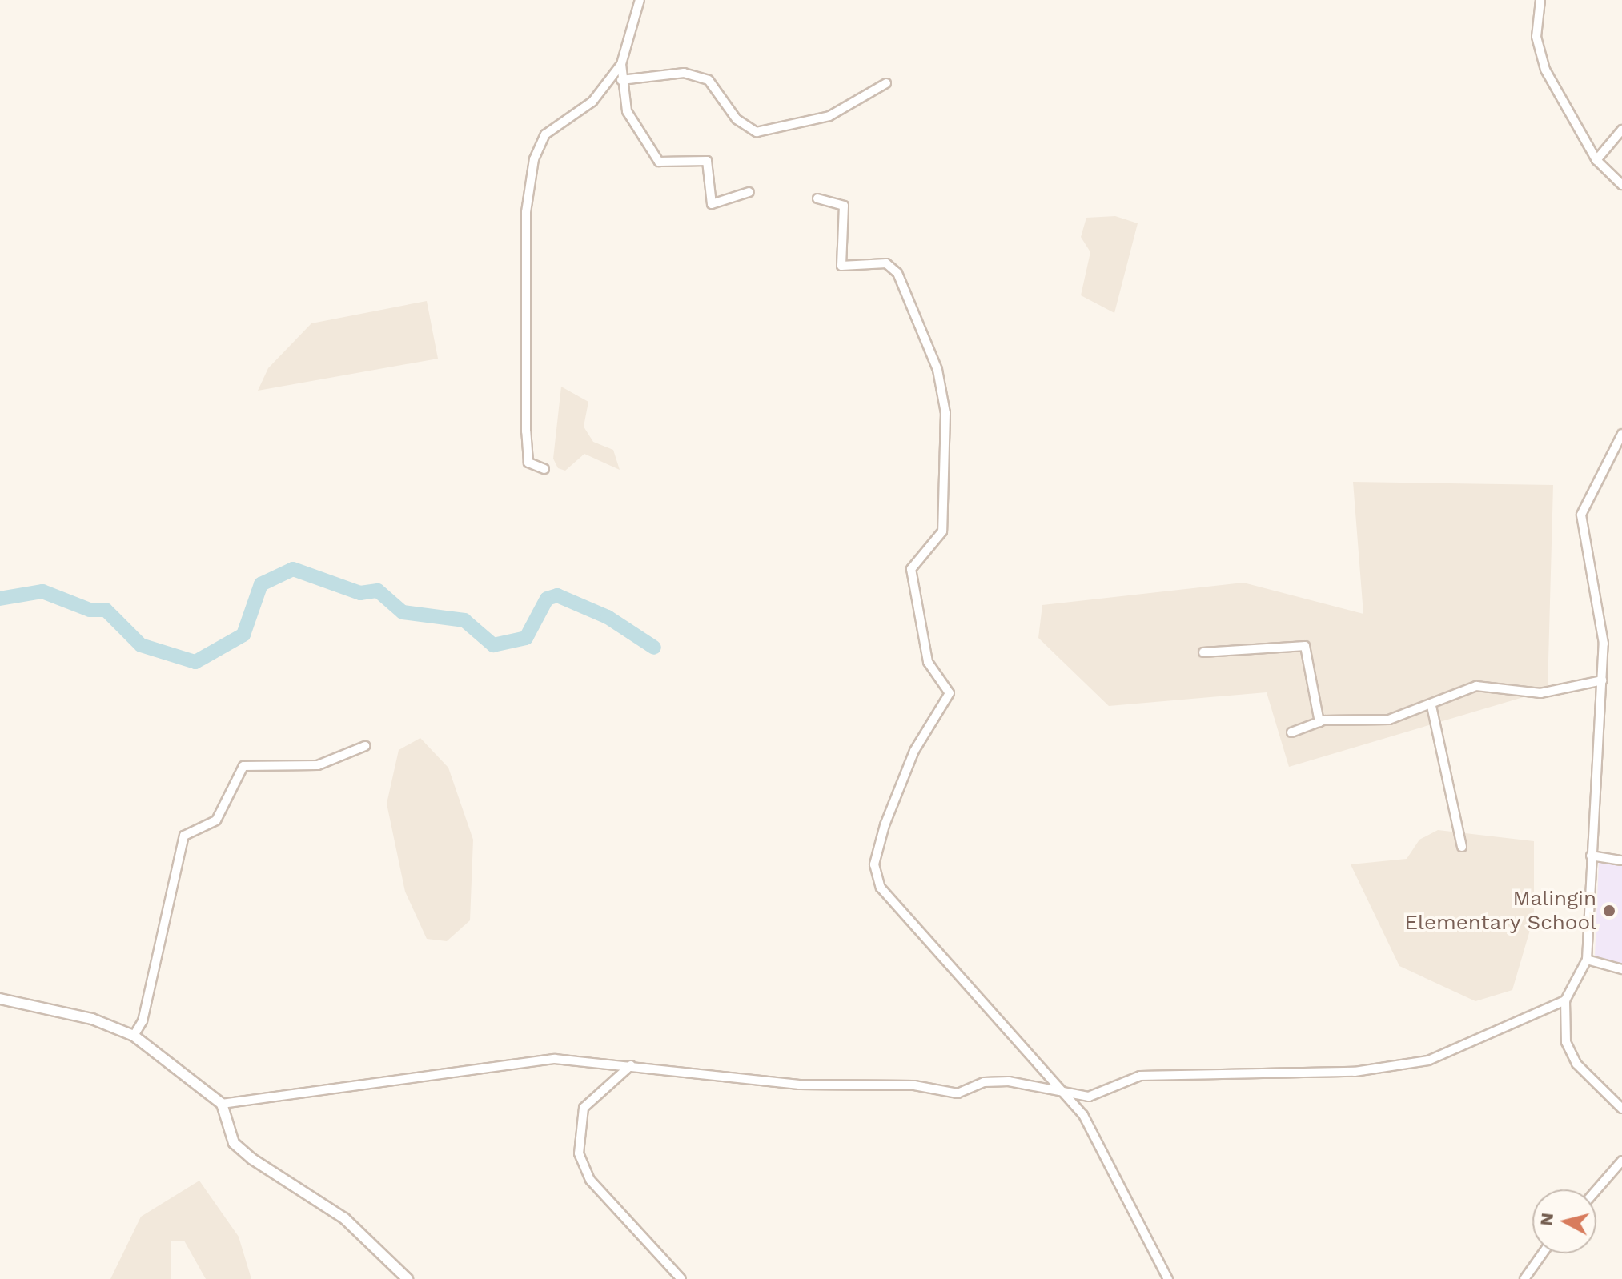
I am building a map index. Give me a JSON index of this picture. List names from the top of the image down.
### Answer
{
  "places": ["Malingin Elementary School"],
  "north": "left"
}
